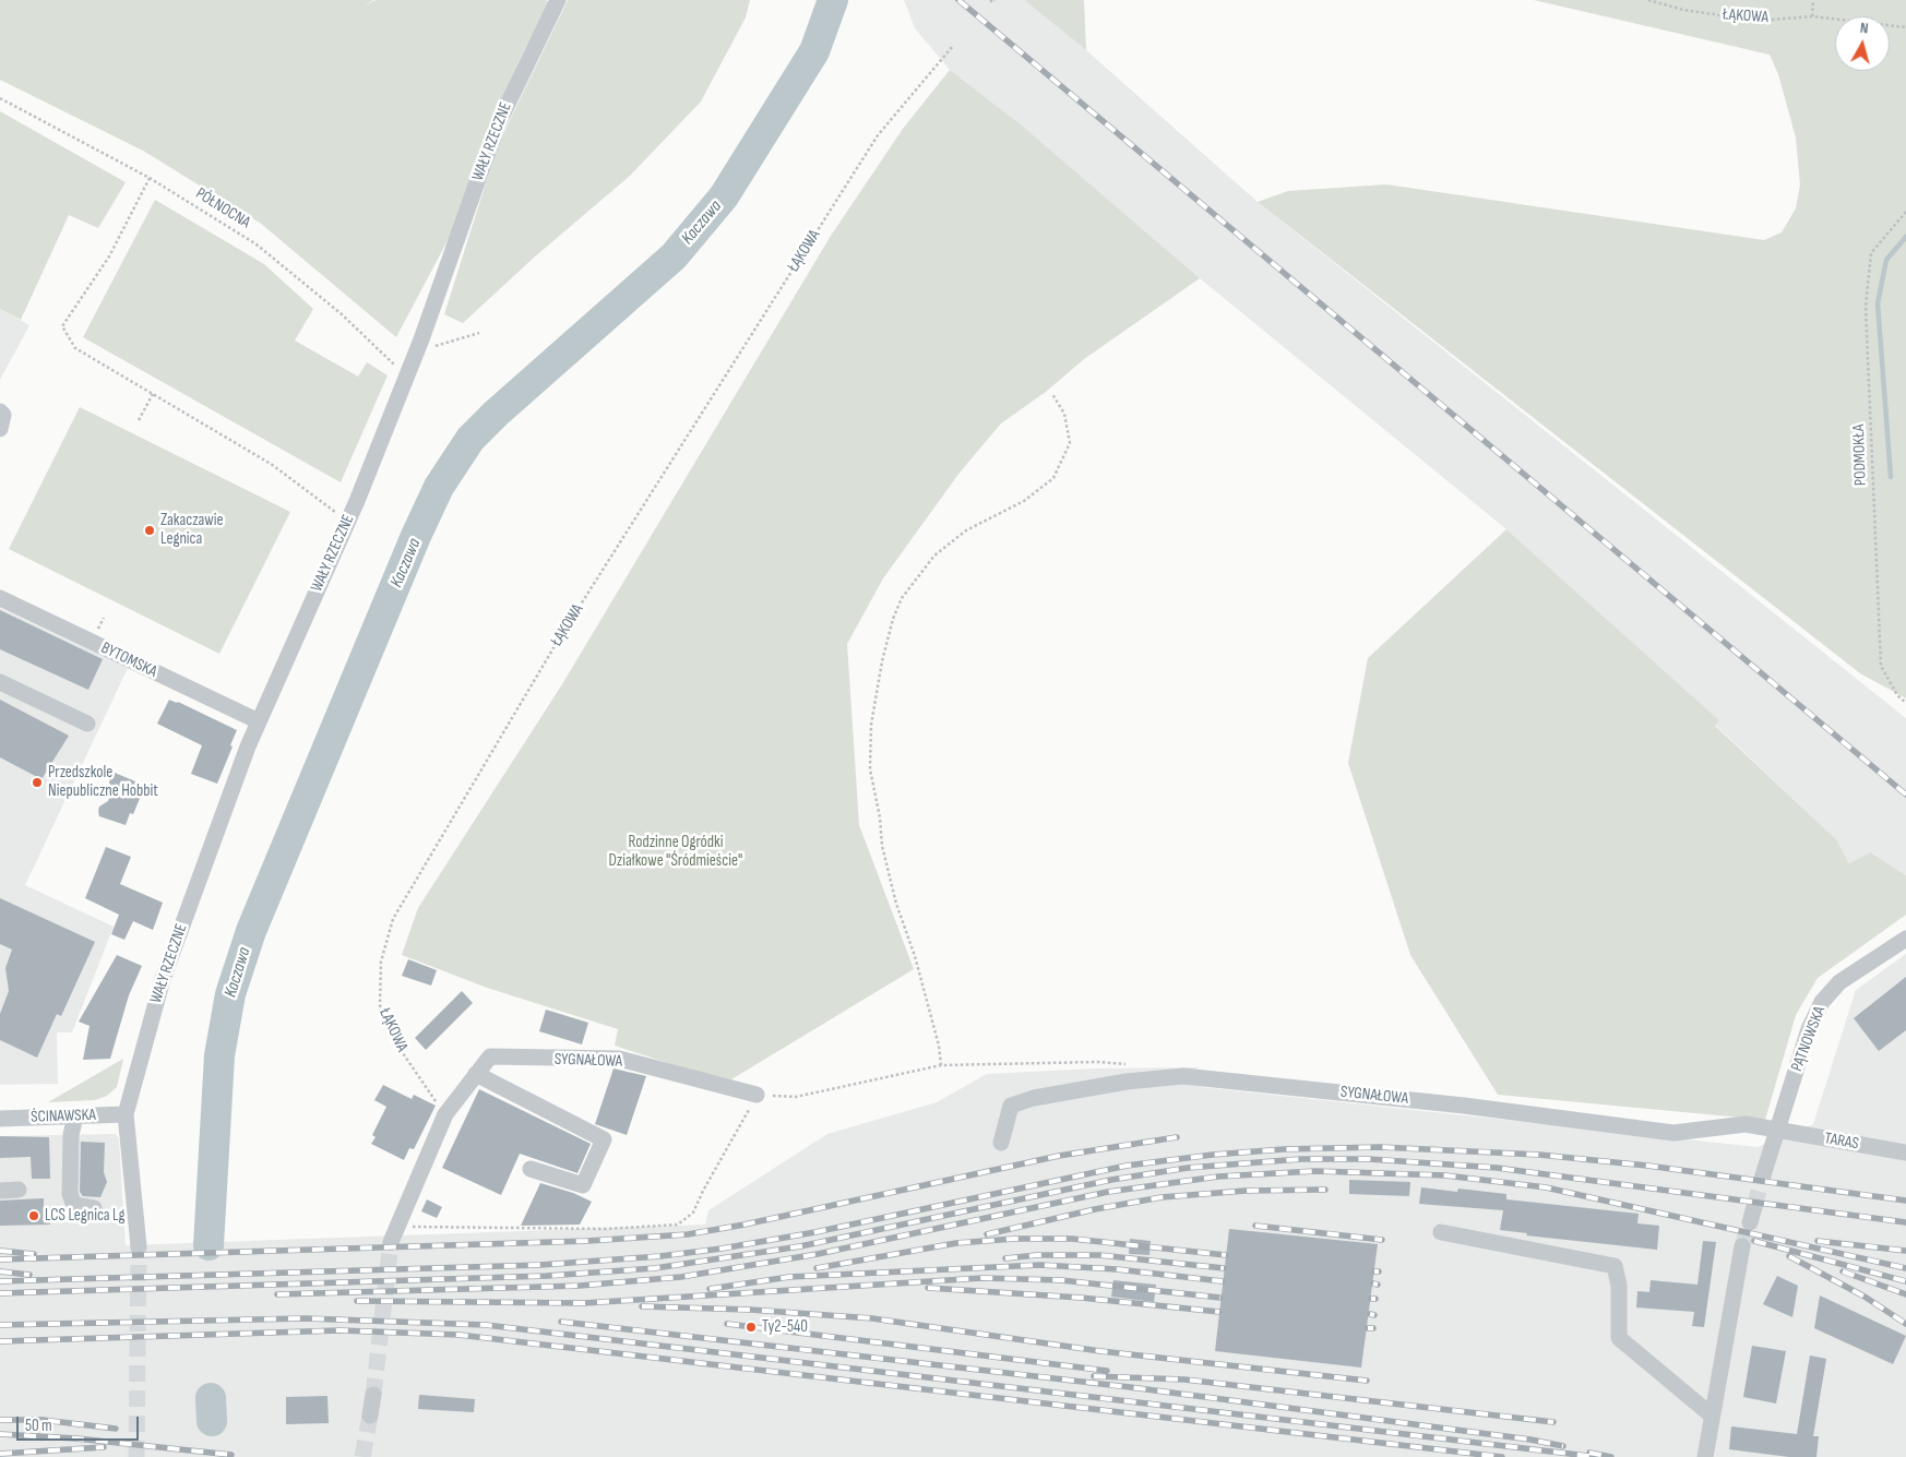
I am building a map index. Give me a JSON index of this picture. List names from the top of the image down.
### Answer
{
  "streets": {
    "street": [
      "WAŁY RZECZNE",
      "BYTOMSKA",
      "PĄTNOWSKA",
      "SYGNAŁOWA",
      "ŚCINAWSKA",
      "TARAS"
    ],
    "path": ["ŁĄKOWA", "PÓŁNOCNA", "PODMOKŁA"]
  },
  "crossings": [
    ["ŁĄKOWA", "SYGNAŁOWA"],
    ["WAŁY RZECZNE", "PÓŁNOCNA"],
    ["WAŁY RZECZNE", "BYTOMSKA"],
    ["WAŁY RZECZNE", "ŚCINAWSKA"],
    ["PĄTNOWSKA", "SYGNAŁOWA"],
    ["PĄTNOWSKA", "TARAS"],
    ["SYGNAŁOWA", "TARAS"]
  ],
  "water": ["Kaczawa"],
  "parks": ["Rodzinne Ogródki Działkowe \"Śródmieście\""],
  "places": [
    "Zakaczawie Legnica",
    "Przedszkole Niepubliczne Hobbit",
    "LCS Legnica Lg",
    "Ty2-540"
  ],
  "scale_bar": "50 m",
  "north": "top"
}
